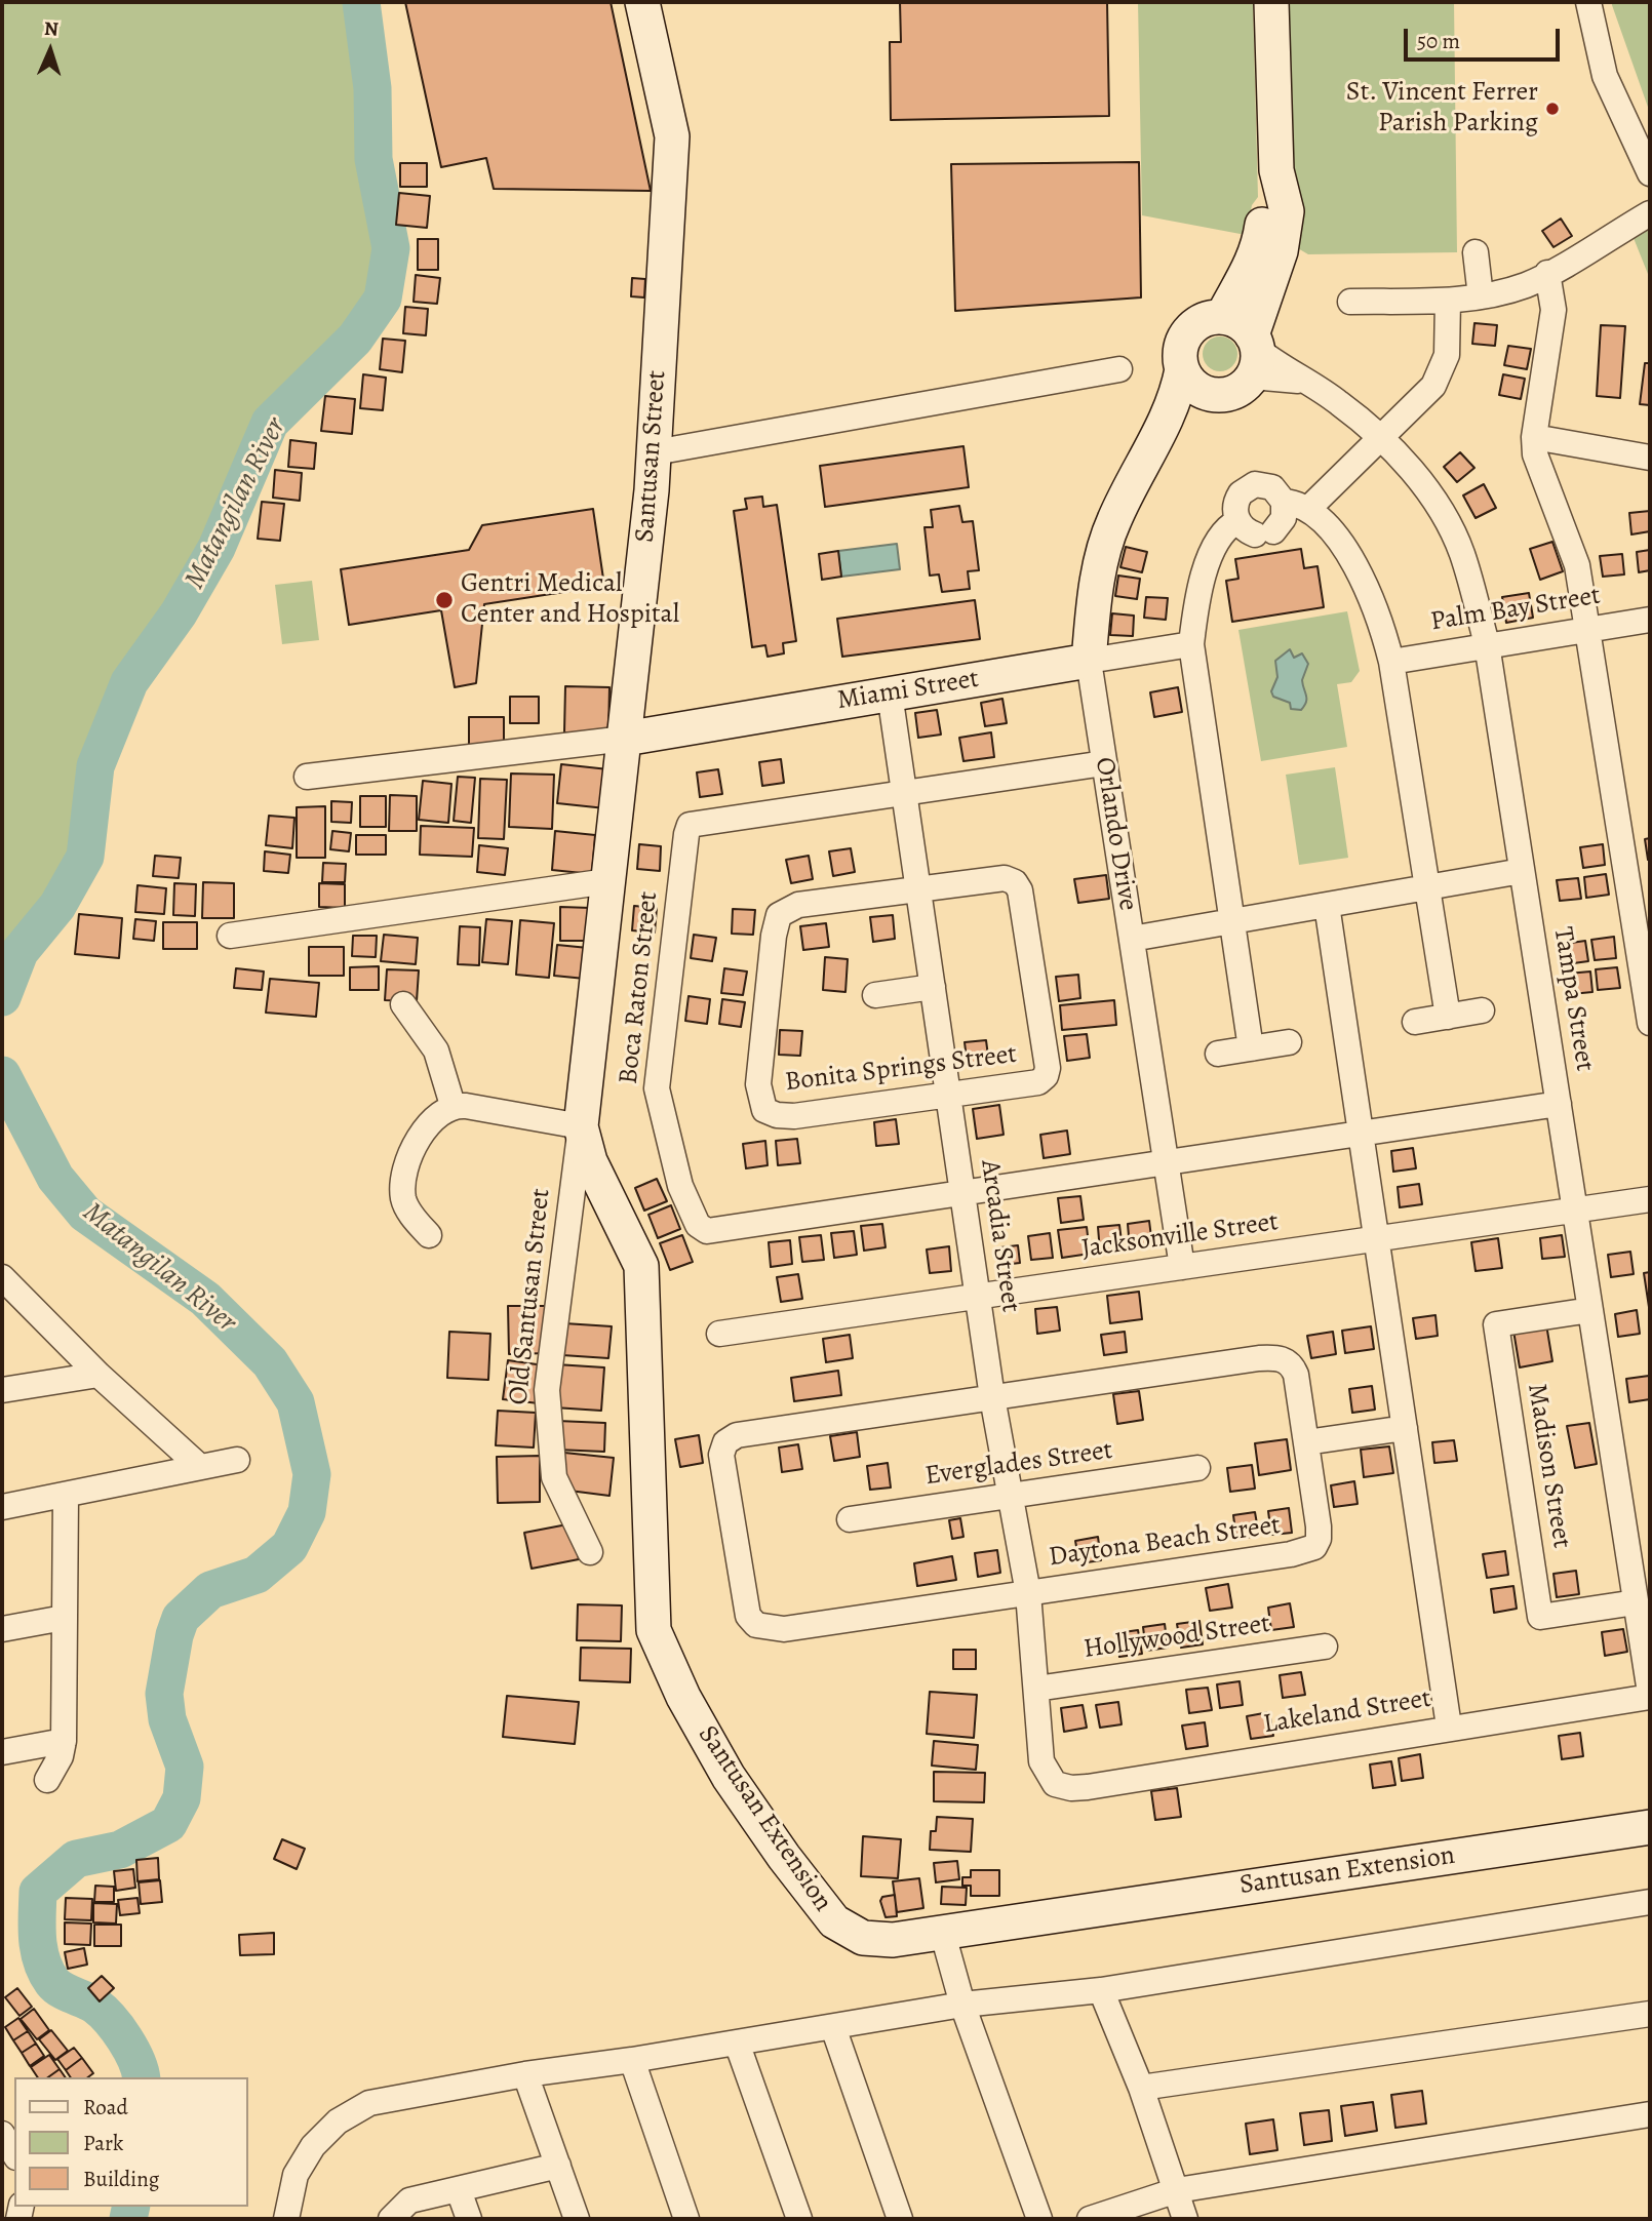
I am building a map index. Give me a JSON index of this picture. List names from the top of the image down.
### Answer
{
  "streets": {
    "street": [
      "Santusan Street",
      "Palm Bay Street",
      "Miami Street",
      "Orlando Drive",
      "Boca Raton Street",
      "Tampa Street",
      "Bonita Springs Street",
      "Arcadia Street",
      "Jacksonville Street",
      "Old Santusan Street",
      "Everglades Street",
      "Madison Street",
      "Daytona Beach Street",
      "Hollywood Street",
      "Lakeland Street",
      "Santusan Extension"
    ]
  },
  "crossings": [
    ["Santusan Street", "Miami Street"],
    ["Santusan Street", "Old Santusan Street"],
    ["Santusan Street", "Santusan Extension"],
    ["Palm Bay Street", "Tampa Street"],
    ["Miami Street", "Orlando Drive"],
    ["Miami Street", "Arcadia Street"],
    ["Orlando Drive", "Boca Raton Street"],
    ["Orlando Drive", "Tampa Street"],
    ["Orlando Drive", "Jacksonville Street"],
    ["Boca Raton Street", "Tampa Street"],
    ["Boca Raton Street", "Arcadia Street"],
    ["Tampa Street", "Jacksonville Street"],
    ["Tampa Street", "Madison Street"],
    ["Tampa Street", "Lakeland Street"],
    ["Bonita Springs Street", "Arcadia Street"],
    ["Arcadia Street", "Jacksonville Street"],
    ["Arcadia Street", "Everglades Street"],
    ["Arcadia Street", "Daytona Beach Street"],
    ["Arcadia Street", "Hollywood Street"],
    ["Arcadia Street", "Lakeland Street"],
    ["Old Santusan Street", "Santusan Extension"]
  ],
  "water": ["Matangilan River"],
  "places": ["St. Vincent Ferrer Parish Parking", "Gentri Medical Center and Hospital"],
  "legend": ["Road", "Park", "Building"],
  "scale_bar": "50 m",
  "north": "top"
}
